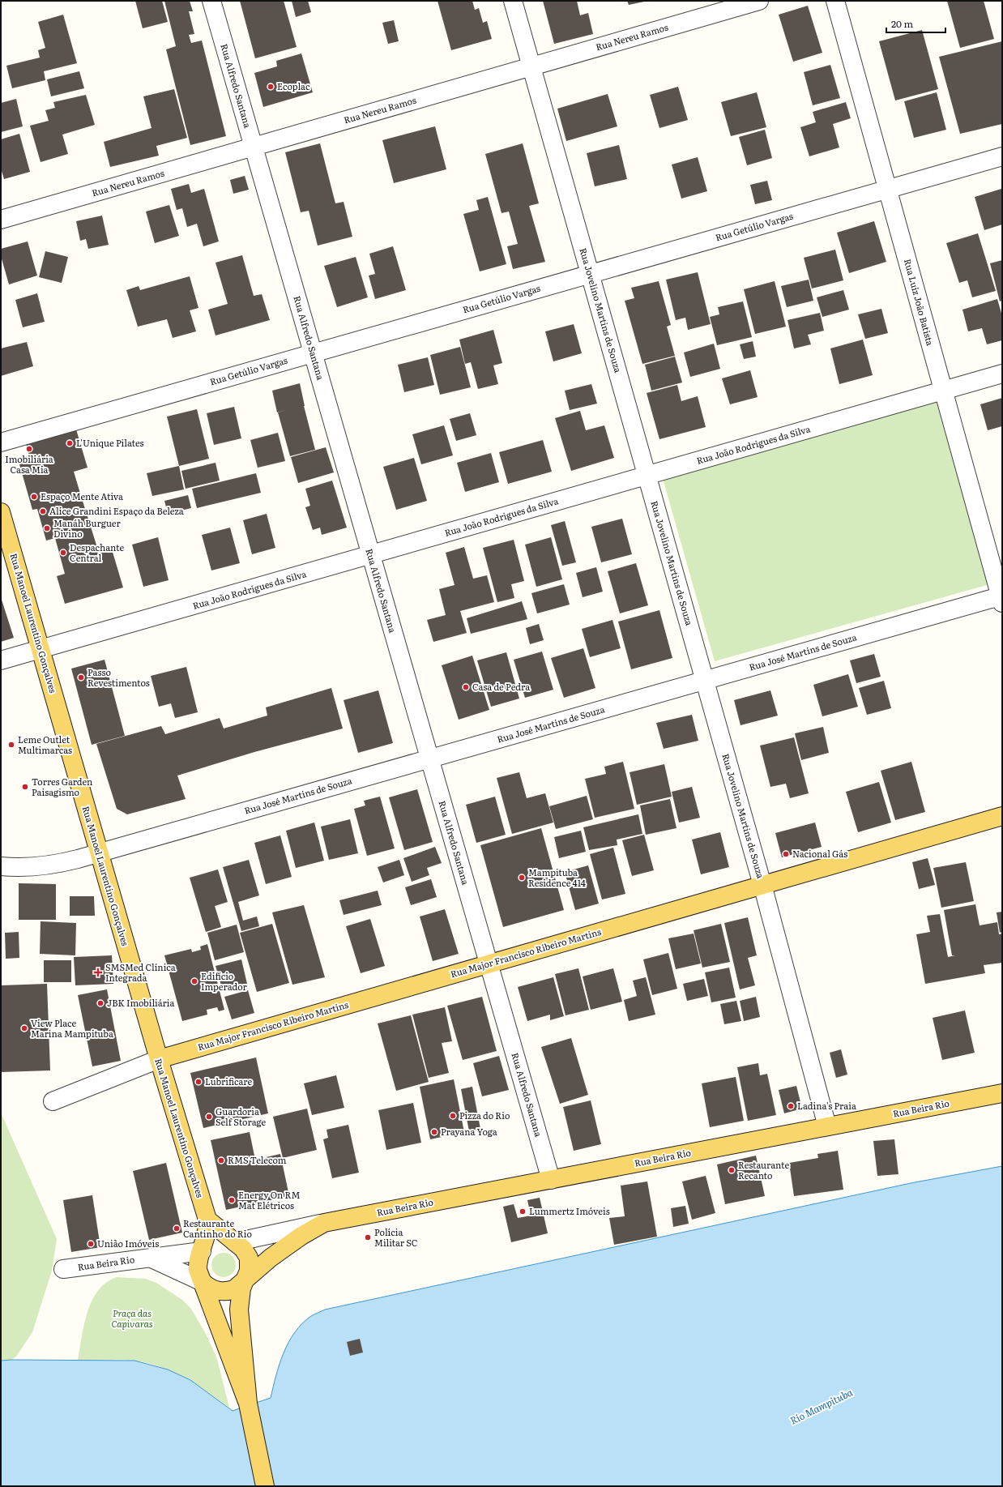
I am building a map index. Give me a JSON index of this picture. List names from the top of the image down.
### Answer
{
  "streets": {
    "main road": ["Rua Manoel Laurentino Gonçalves", "Rua Major Francisco Ribeiro Martins", "Rua Beira Rio"],
    "street": [
      "Rua Nereu Ramos",
      "Rua Alfredo Santana",
      "Rua Getúlio Vargas",
      "Rua Luiz João Batista",
      "Rua Jovelino Martins de Souza",
      "Rua João Rodrigues da Silva",
      "Rua José Martins de Souza"
    ]
  },
  "crossings": [
    ["Rua Nereu Ramos", "Rua Alfredo Santana"],
    ["Rua Nereu Ramos", "Rua Jovelino Martins de Souza"],
    ["Rua Alfredo Santana", "Rua Getúlio Vargas"],
    ["Rua Alfredo Santana", "Rua João Rodrigues da Silva"],
    ["Rua Alfredo Santana", "Rua José Martins de Souza"],
    ["Rua Alfredo Santana", "Rua Major Francisco Ribeiro Martins"],
    ["Rua Alfredo Santana", "Rua Beira Rio"],
    ["Rua Getúlio Vargas", "Rua Luiz João Batista"],
    ["Rua Getúlio Vargas", "Rua Jovelino Martins de Souza"],
    ["Rua Luiz João Batista", "Rua João Rodrigues da Silva"],
    ["Rua Luiz João Batista", "Rua José Martins de Souza"],
    ["Rua Jovelino Martins de Souza", "Rua João Rodrigues da Silva"],
    ["Rua Jovelino Martins de Souza", "Rua José Martins de Souza"],
    ["Rua Jovelino Martins de Souza", "Rua Major Francisco Ribeiro Martins"],
    ["Rua Jovelino Martins de Souza", "Rua Beira Rio"],
    ["Rua João Rodrigues da Silva", "Rua Manoel Laurentino Gonçalves"],
    ["Rua Manoel Laurentino Gonçalves", "Rua José Martins de Souza"],
    ["Rua Manoel Laurentino Gonçalves", "Rua Major Francisco Ribeiro Martins"],
    ["Rua Manoel Laurentino Gonçalves", "Rua Beira Rio"]
  ],
  "water": ["Rio Mampituba"],
  "parks": ["Praça das Capivaras"],
  "places": {
    "other": [
      "Ecoplac",
      "L'Unique Pilates",
      "Imobiliária Casa Mia",
      "Espaço Mente Ativa",
      "Alice Grandini Espaço da Beleza",
      "Manáh Burguer Divino",
      "Despachante Central",
      "Passo Revestimentos",
      "Casa de Pedra",
      "Leme Outlet Multimarcas",
      "Torres Garden Paisagismo",
      "Nacional Gás",
      "Mampituba Residence 414",
      "Edifício Imperador",
      "JBK Imobíliária",
      "View Place Marina Mampituba",
      "Lubrificare",
      "Ladina's Praia",
      "Pizza do Rio",
      "Guardoria Self Storage",
      "Prayana Yoga",
      "RMS Telecom",
      "Restaurante Recanto",
      "Energy On RM Mat Elétricos",
      "Lummertz Imóveis",
      "Restaurante Cantinho do Rio",
      "Polícia Militar SC",
      "União Imóveis"
    ],
    "health": ["SMSMed Clínica Integrada"]
  },
  "scale_bar": "20 m"
}
